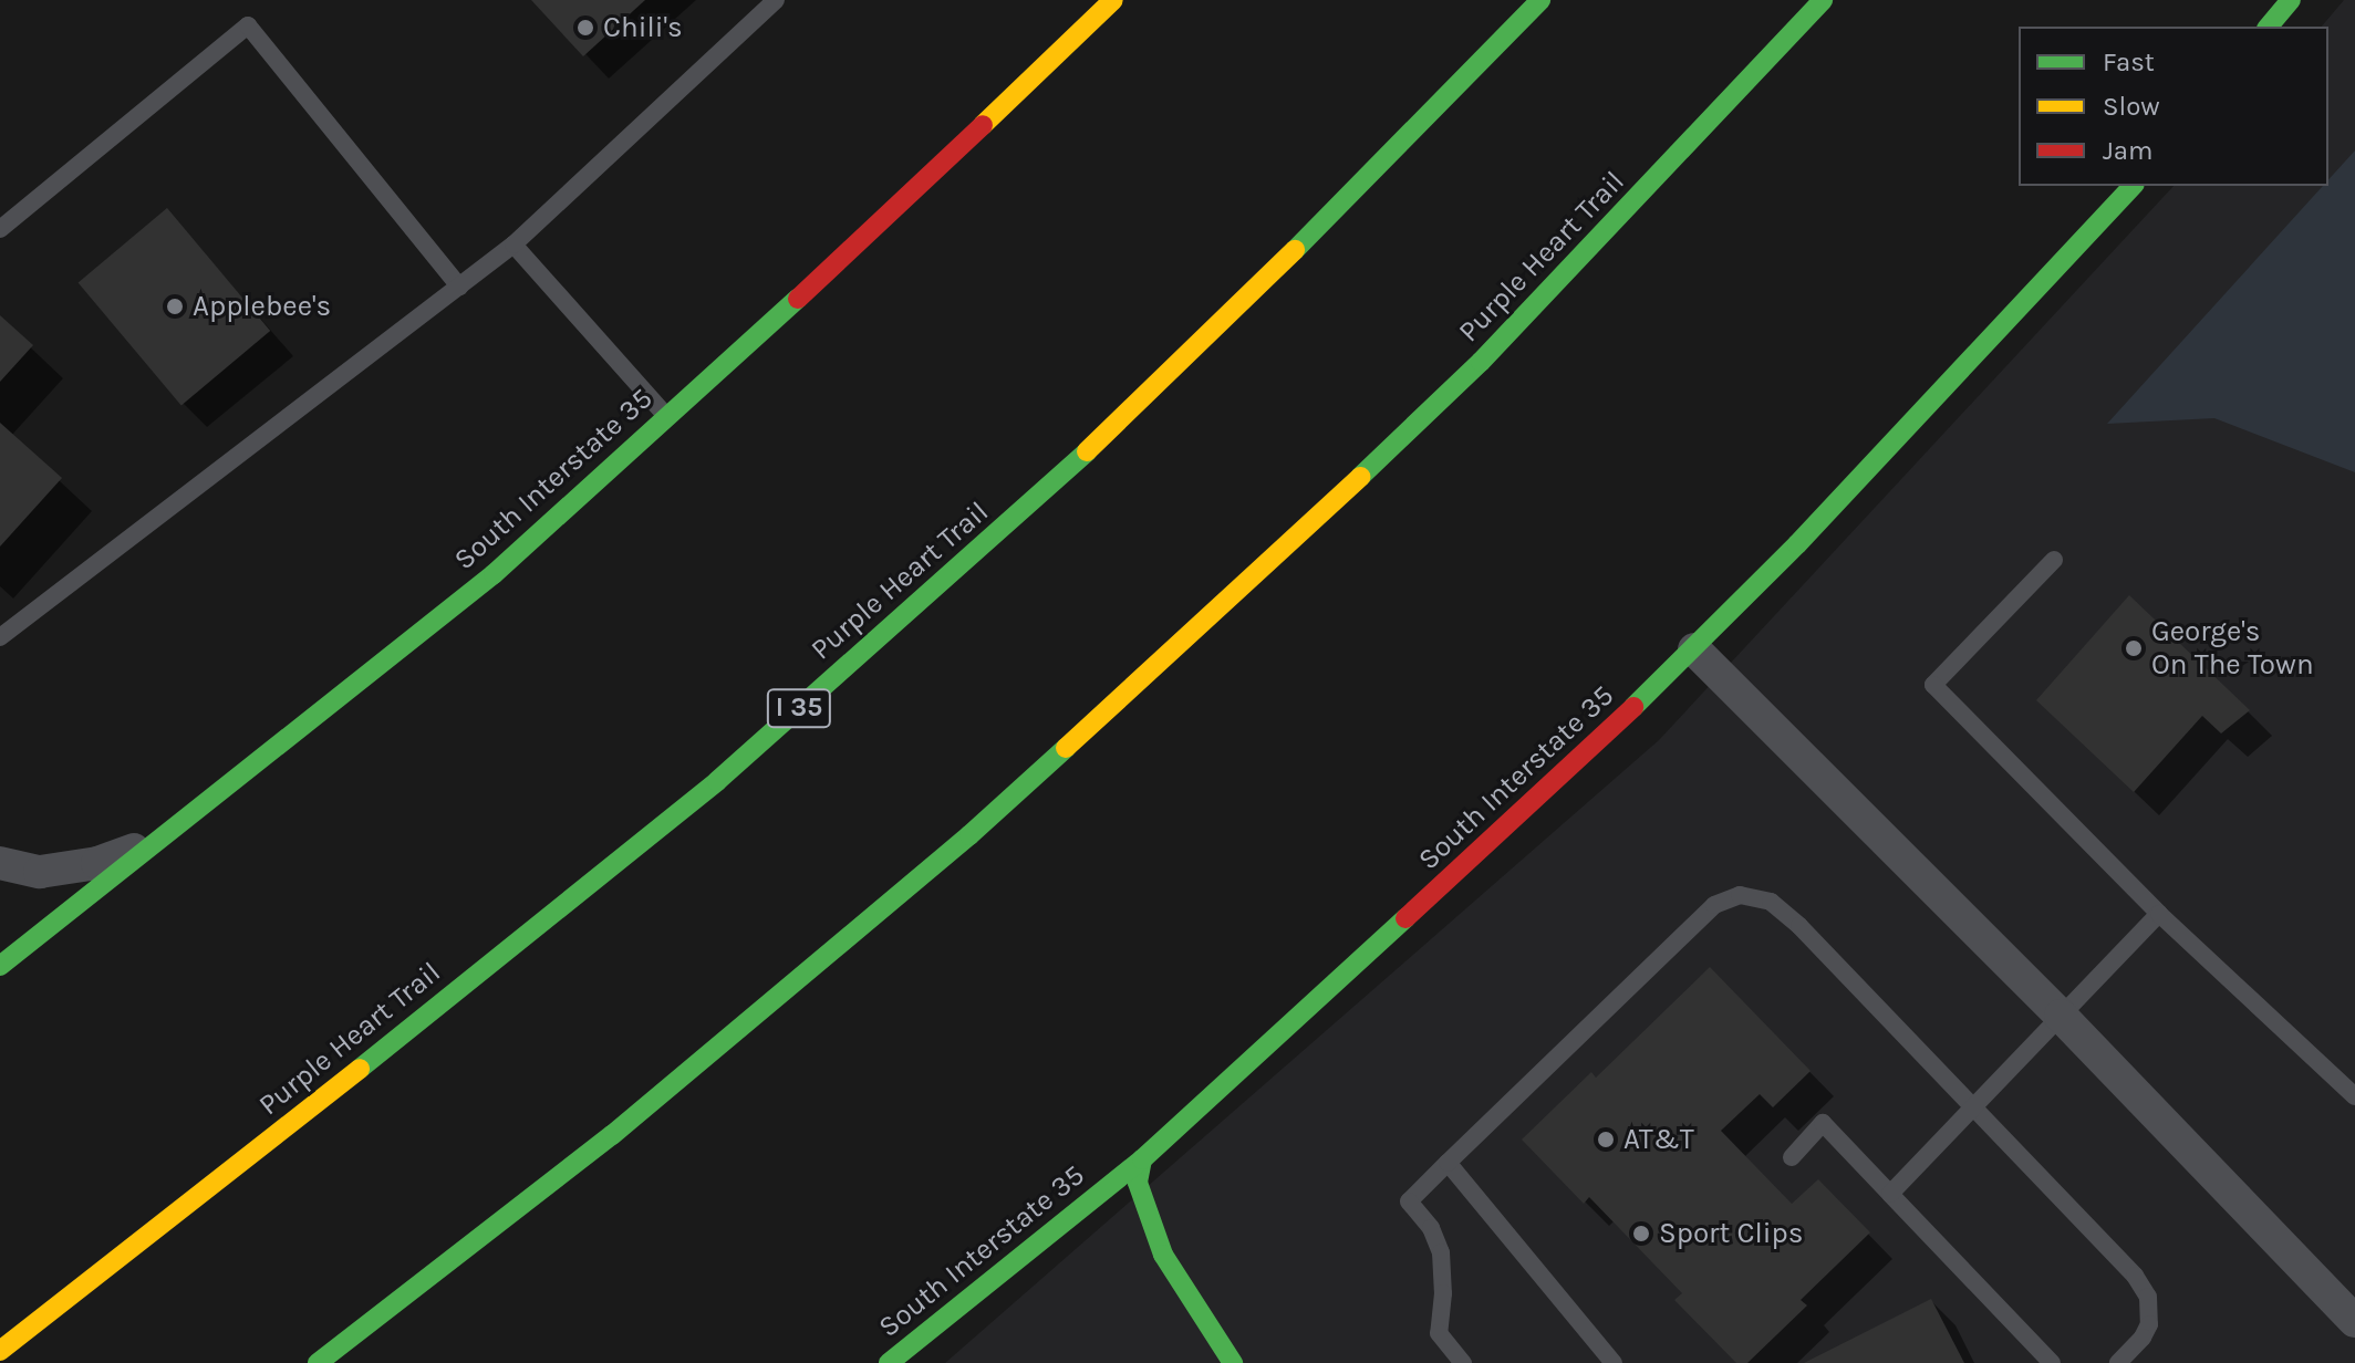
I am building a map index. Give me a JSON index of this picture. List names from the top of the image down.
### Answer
{
  "streets": {
    "main road": ["Purple Heart Trail", "South Interstate 35", "I 35"]
  },
  "places": [
    "Chili's",
    "Applebee's",
    "George's On The Town",
    "AT&T",
    "Sport Clips"
  ],
  "legend": ["Fast", "Slow", "Jam"]
}
